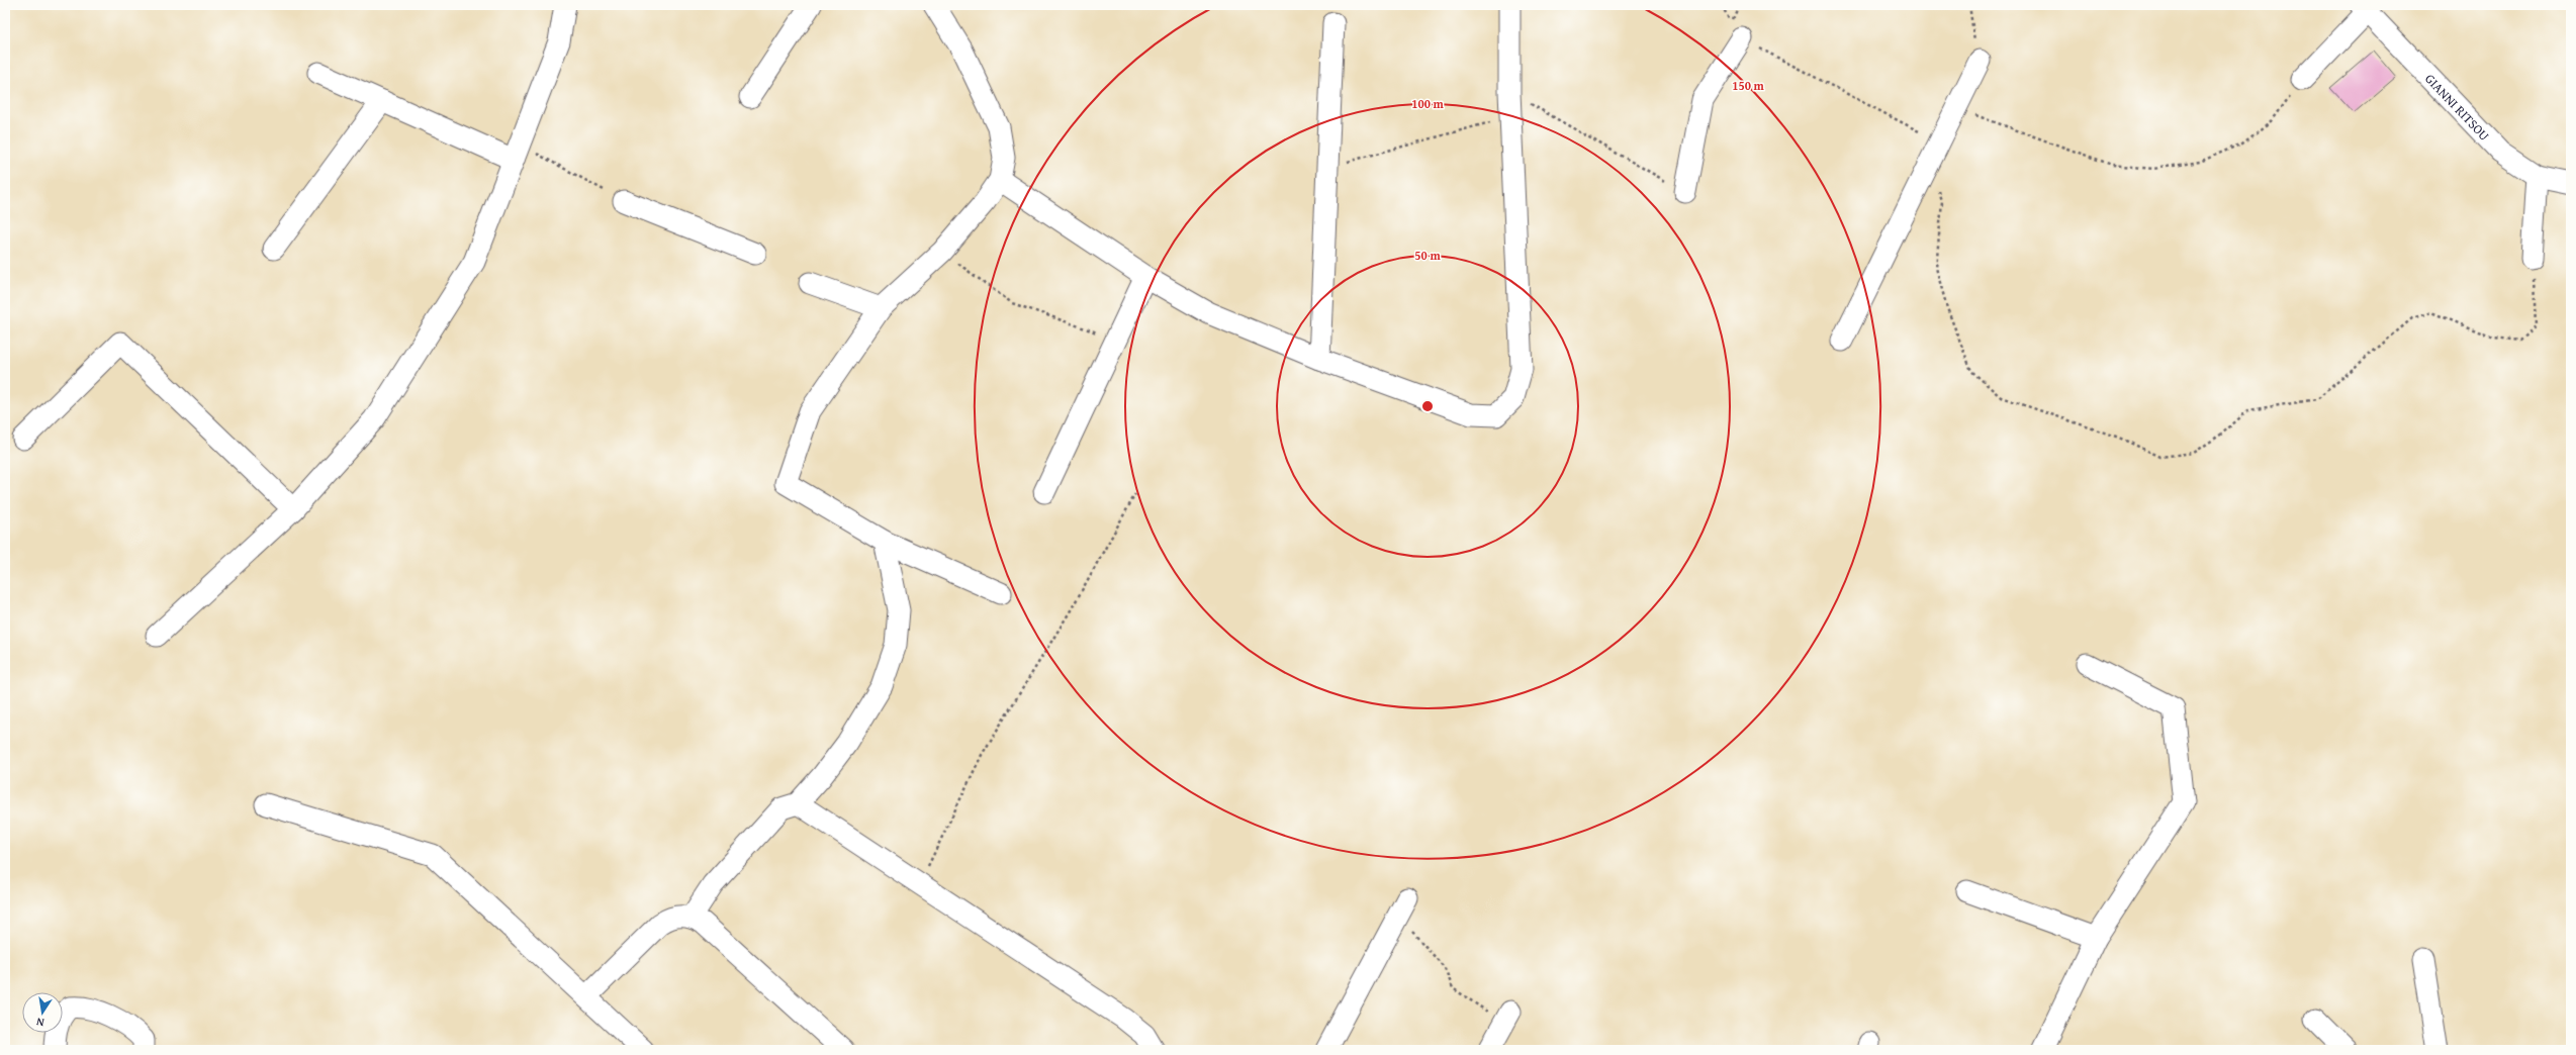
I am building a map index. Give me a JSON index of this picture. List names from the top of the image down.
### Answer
{
  "streets": {
    "street": ["GIANNI RITSOU"]
  },
  "north": "bottom",
  "rings": ["150 m", "100 m", "50 m"]
}
